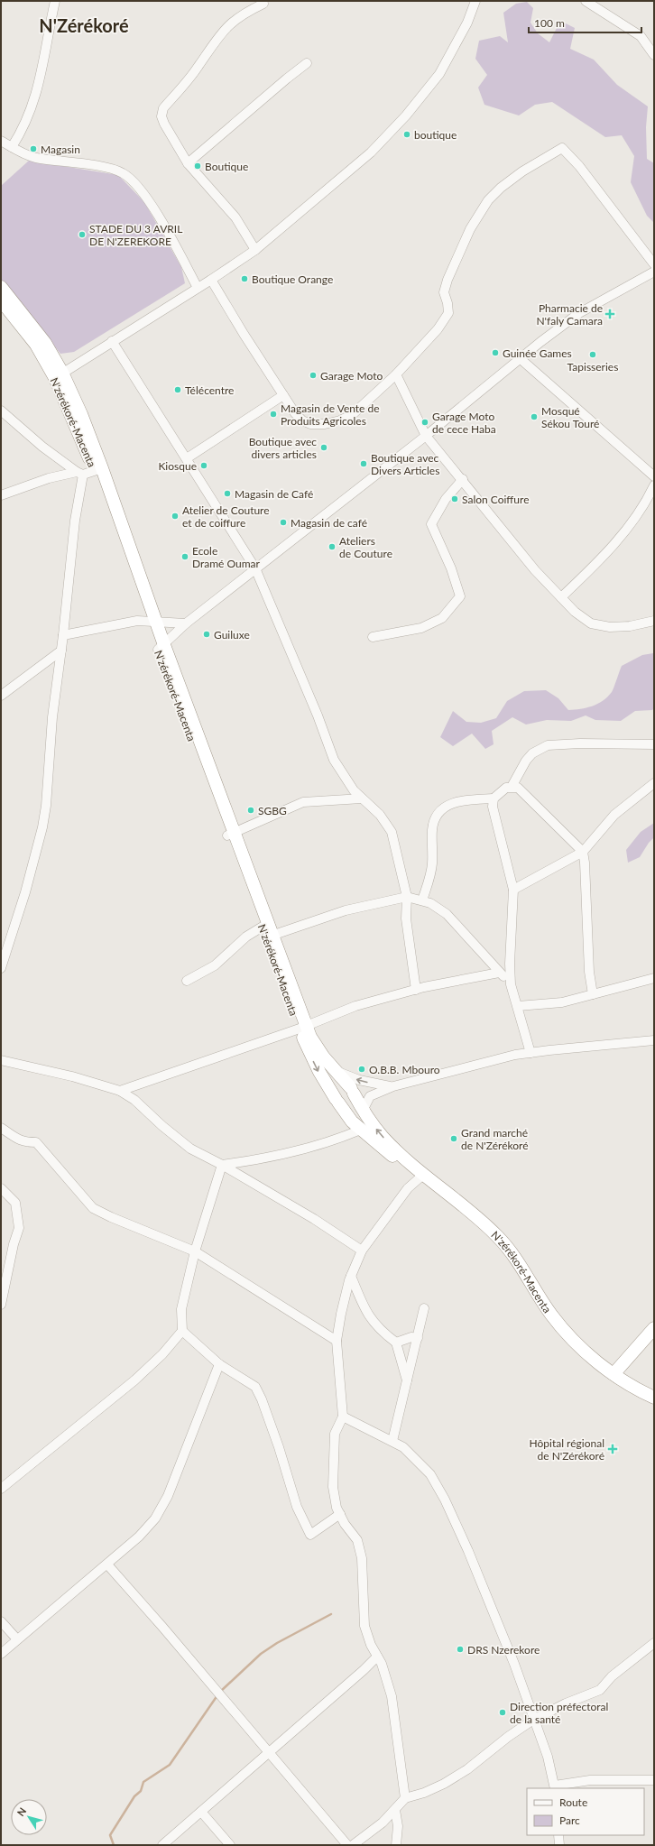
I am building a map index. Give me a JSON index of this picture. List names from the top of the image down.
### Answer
{
  "streets": {
    "highway": ["N'zérékoré-Macenta"]
  },
  "districts": ["N'Zérékoré"],
  "places": {
    "other": [
      "boutique",
      "Magasin",
      "Boutique",
      "STADE DU 3 AVRIL DE N'ZEREKORE",
      "Boutique Orange",
      "Guinée Games",
      "Tapisseries",
      "Garage Moto",
      "Télécentre",
      "Magasin de Vente de Produits Agricoles",
      "Mosqué Sékou Touré",
      "Garage Moto de cece Haba",
      "Boutique avec divers articles",
      "Boutique avec Divers Articles",
      "Kiosque",
      "Magasin de Café",
      "Salon Coiffure",
      "Atelier de Couture et de coiffure",
      "Magasin de café",
      "Ateliers de Couture",
      "Ecole Dramé Oumar",
      "Guiluxe",
      "SGBG",
      "O.B.B. Mbouro",
      "Grand marché de N'Zérékoré",
      "DRS Nzerekore",
      "Direction préfectoral de la santé"
    ],
    "health": ["Pharmacie de N'faly Camara", "Hôpital régional de N'Zérékoré"]
  },
  "legend": ["Route", "Parc"],
  "scale_bar": "100 m",
  "north": "top left"
}
